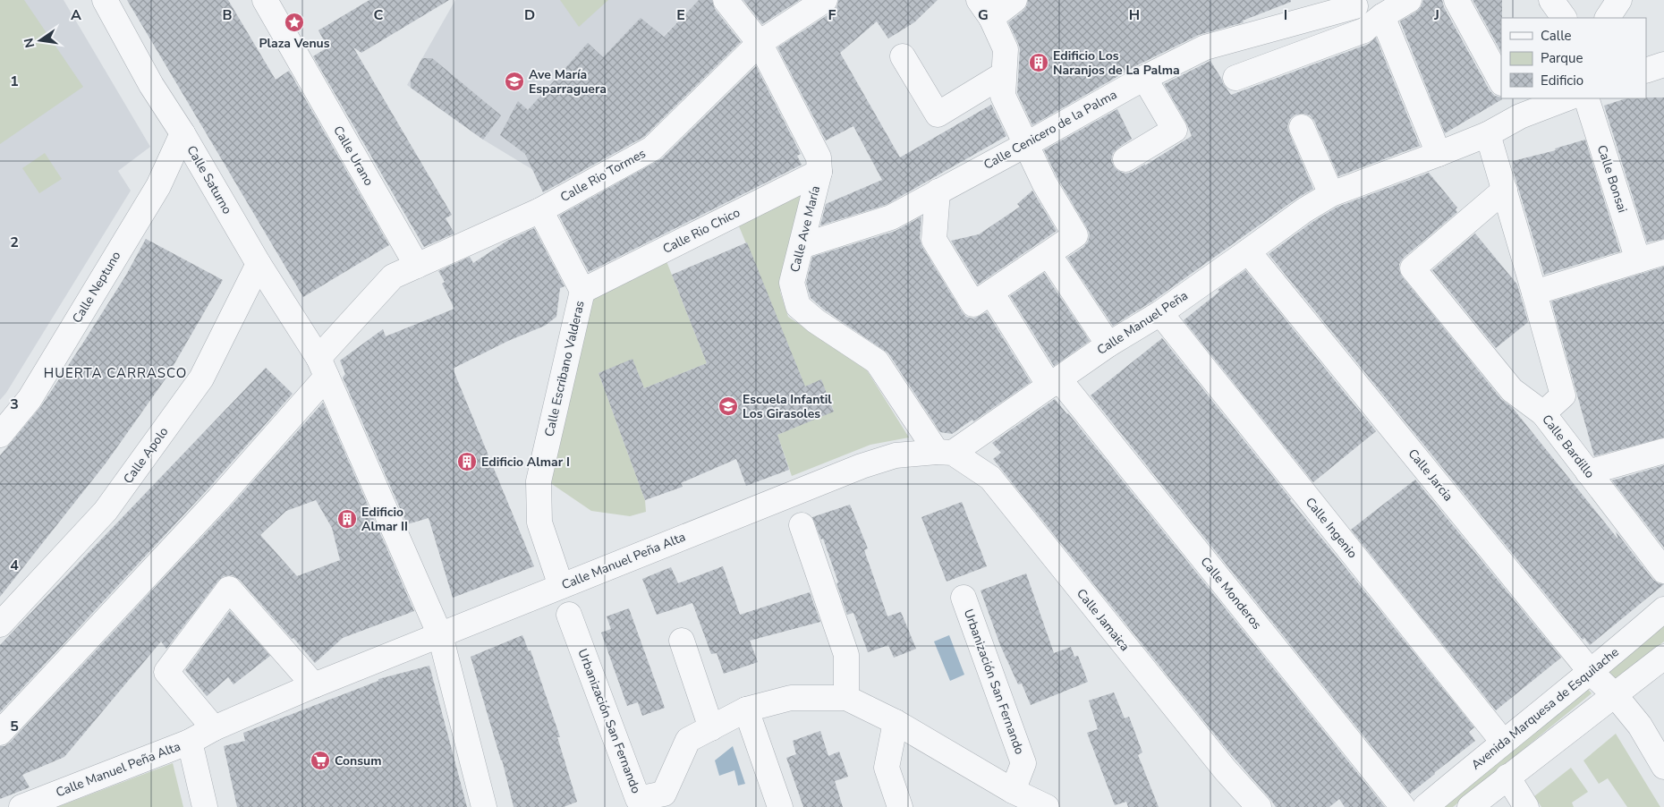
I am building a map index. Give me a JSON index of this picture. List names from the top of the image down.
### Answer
{
  "streets": {
    "street": [
      "Calle Cenicero de la Palma",
      "Calle Urano",
      "Calle Rio Tormes",
      "Calle Bonsai",
      "Calle Saturno",
      "Calle Ave María",
      "Calle Rio Chico",
      "Calle Neptuno",
      "Calle Manuel Peña",
      "Calle Escribano Valderas",
      "Calle Bardillo",
      "Calle Apolo",
      "Calle Jarcia",
      "Calle Ingenio",
      "Calle Manuel Peña Alta",
      "Calle Monderos",
      "Calle Jamaica",
      "Urbanización San Fernando",
      "Avenida Marquesa de Esquilache"
    ]
  },
  "crossings": [
    ["Calle Cenicero de la Palma", "Calle Ave María"],
    ["Calle Cenicero de la Palma", "Calle Manuel Peña"],
    ["Calle Urano", "Calle Rio Tormes"],
    ["Calle Rio Tormes", "Calle Ave María"],
    ["Calle Rio Tormes", "Calle Escribano Valderas"],
    ["Calle Saturno", "Calle Neptuno"],
    ["Calle Saturno", "Calle Apolo"],
    ["Calle Saturno", "Calle Manuel Peña Alta"],
    ["Calle Ave María", "Calle Rio Chico"],
    ["Calle Ave María", "Calle Manuel Peña"],
    ["Calle Ave María", "Calle Manuel Peña Alta"],
    ["Calle Ave María", "Calle Jamaica"],
    ["Calle Rio Chico", "Calle Escribano Valderas"],
    ["Calle Manuel Peña", "Calle Jarcia"],
    ["Calle Manuel Peña", "Calle Ingenio"],
    ["Calle Manuel Peña", "Calle Manuel Peña Alta"],
    ["Calle Manuel Peña", "Calle Monderos"],
    ["Calle Manuel Peña", "Calle Jamaica"],
    ["Calle Escribano Valderas", "Calle Manuel Peña Alta"],
    ["Calle Jarcia", "Avenida Marquesa de Esquilache"],
    ["Calle Ingenio", "Avenida Marquesa de Esquilache"],
    ["Calle Manuel Peña Alta", "Calle Jamaica"]
  ],
  "districts": ["HUERTA CARRASCO"],
  "places": {
    "place": ["Plaza Venus"],
    "building": ["Edificio Los Naranjos de La Palma", "Edificio Almar I", "Edificio Almar II"],
    "school or university": ["Ave María Esparraguera", "Escuela Infantil Los Girasoles"],
    "supermarket": ["Consum"]
  },
  "legend": ["Calle", "Parque", "Edificio"],
  "north": "left",
  "grid": {
    "columns": [
      "A",
      "B",
      "C",
      "D",
      "E",
      "F",
      "G",
      "H",
      "I",
      "J"
    ],
    "rows": [
      "1",
      "2",
      "3",
      "4",
      "5"
    ]
  }
}
